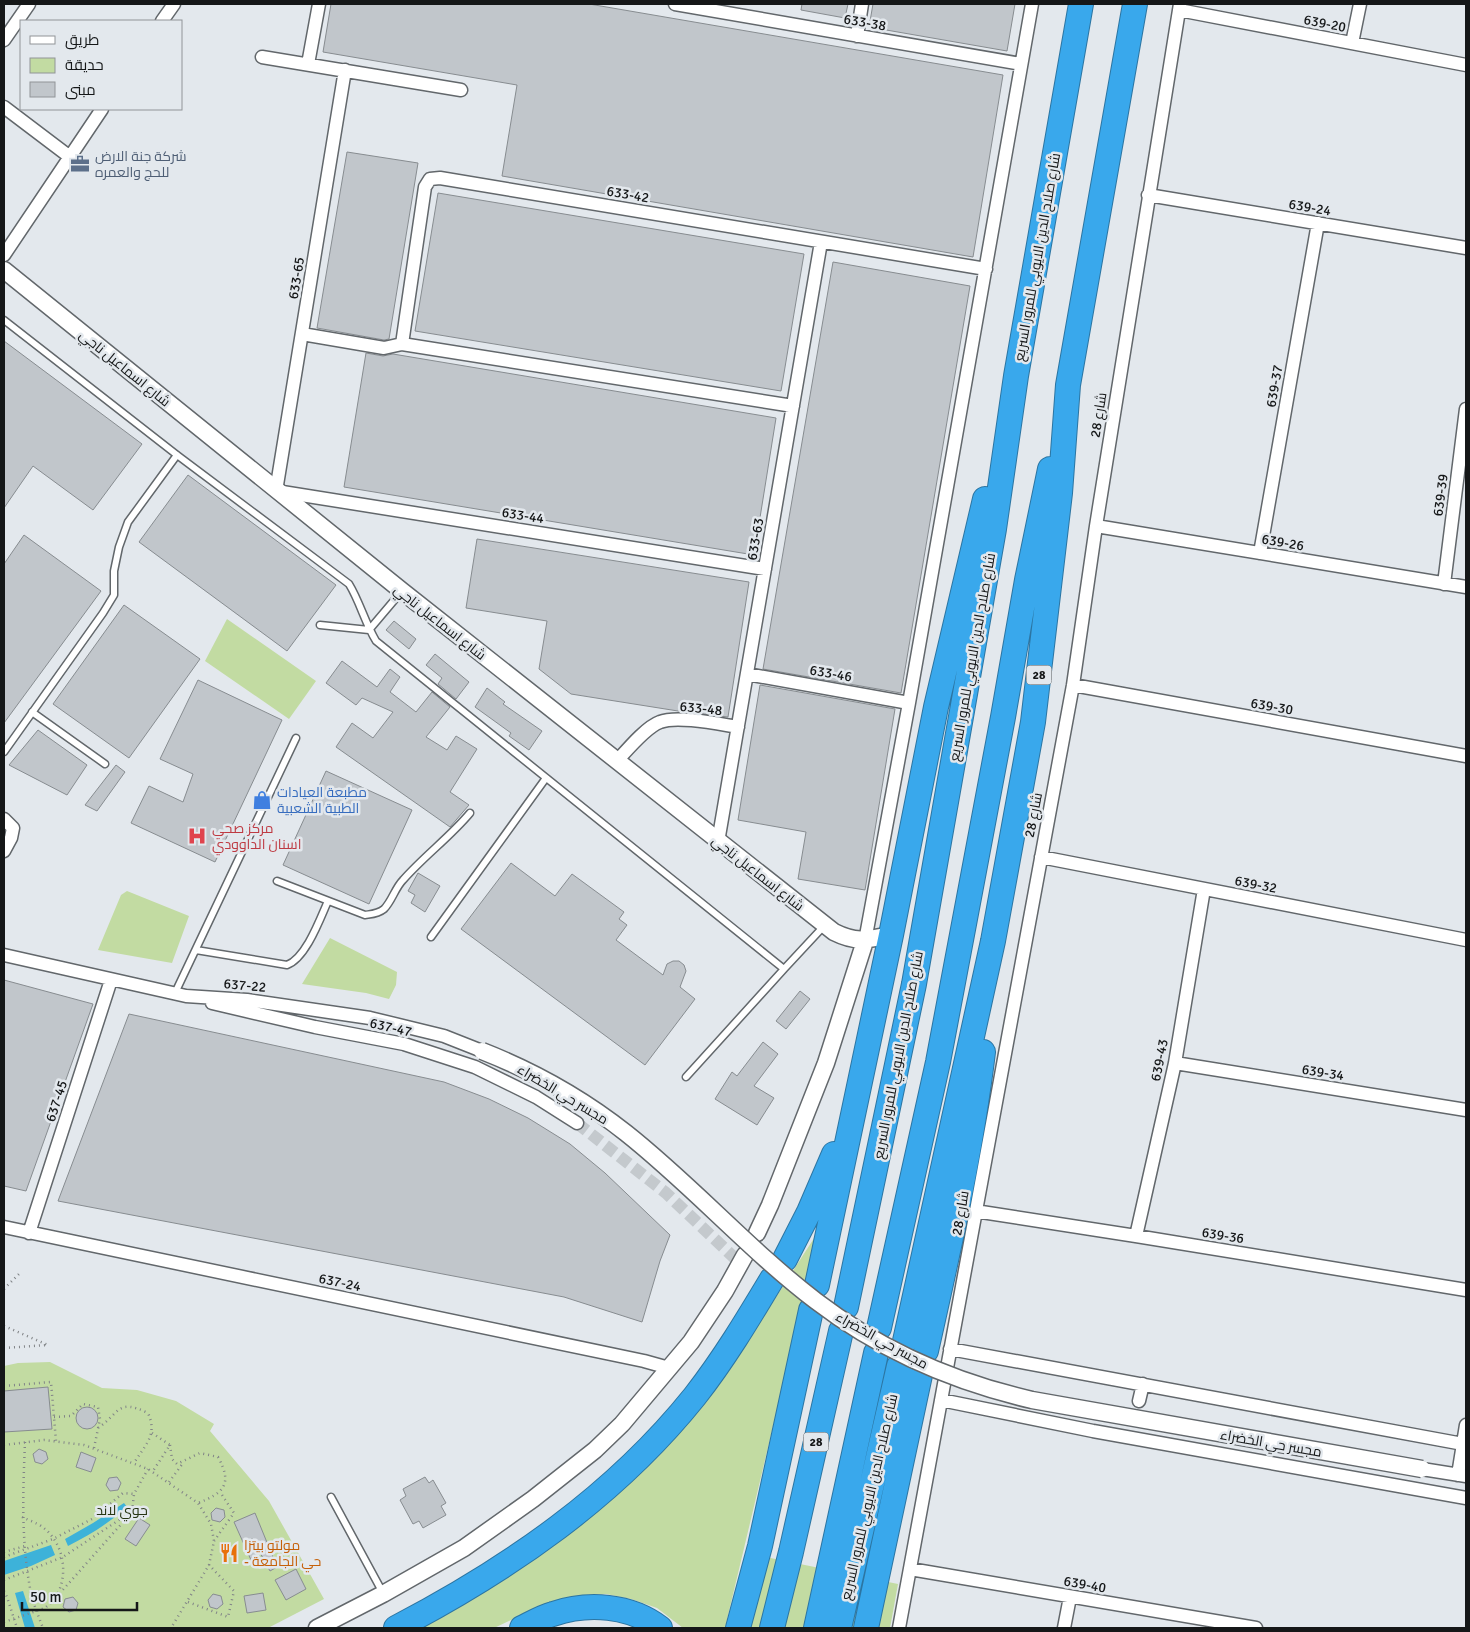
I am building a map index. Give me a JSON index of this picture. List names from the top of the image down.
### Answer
{
  "streets": {
    "highway": ["شارع صلاح الدين الايوبي للمرور السريع", "28"],
    "street": [
      "633-38",
      "639-20",
      "633-42",
      "639-24",
      "633-65",
      "شارع اسماعيل ناجي",
      "639-37",
      "شارع 28",
      "639-39",
      "633-44",
      "633-63",
      "639-26",
      "633-46",
      "639-30",
      "633-48",
      "639-32",
      "637-22",
      "637-47",
      "639-43",
      "639-34",
      "مجسر حي الخضراء",
      "637-45",
      "639-36",
      "637-24",
      "639-40"
    ]
  },
  "crossings": [
    ["639-20", "شارع 28"],
    ["633-42", "633-63"],
    ["639-24", "639-37"],
    ["639-24", "شارع 28"],
    ["633-65", "شارع اسماعيل ناجي"],
    ["633-65", "633-44"],
    ["شارع اسماعيل ناجي", "633-44"],
    ["شارع اسماعيل ناجي", "633-63"],
    ["شارع اسماعيل ناجي", "633-48"],
    ["639-37", "639-26"],
    ["شارع 28", "639-26"],
    ["شارع 28", "639-30"],
    ["شارع 28", "639-32"],
    ["شارع 28", "639-36"],
    ["شارع 28", "639-40"],
    ["639-39", "639-26"],
    ["633-44", "633-63"],
    ["633-63", "633-46"],
    ["633-63", "633-48"],
    ["639-32", "639-43"],
    ["637-22", "637-47"],
    ["637-22", "مجسر حي الخضراء"],
    ["637-22", "637-45"],
    ["639-43", "639-34"],
    ["639-43", "639-36"],
    ["637-45", "637-24"]
  ],
  "parks": ["جوي لاند"],
  "places": {
    "office": ["شركة جنة الارض للحج والعمره"],
    "shop": ["مطبعة العيادات الطبية الشعبية"],
    "hospital": ["مركز صحي اسنان الداوودي"],
    "restaurant": ["مولتو بيتزا - حي الجامعة"]
  },
  "legend": ["طريق", "حديقة", "مبنى"],
  "scale_bar": "50 m"
}
